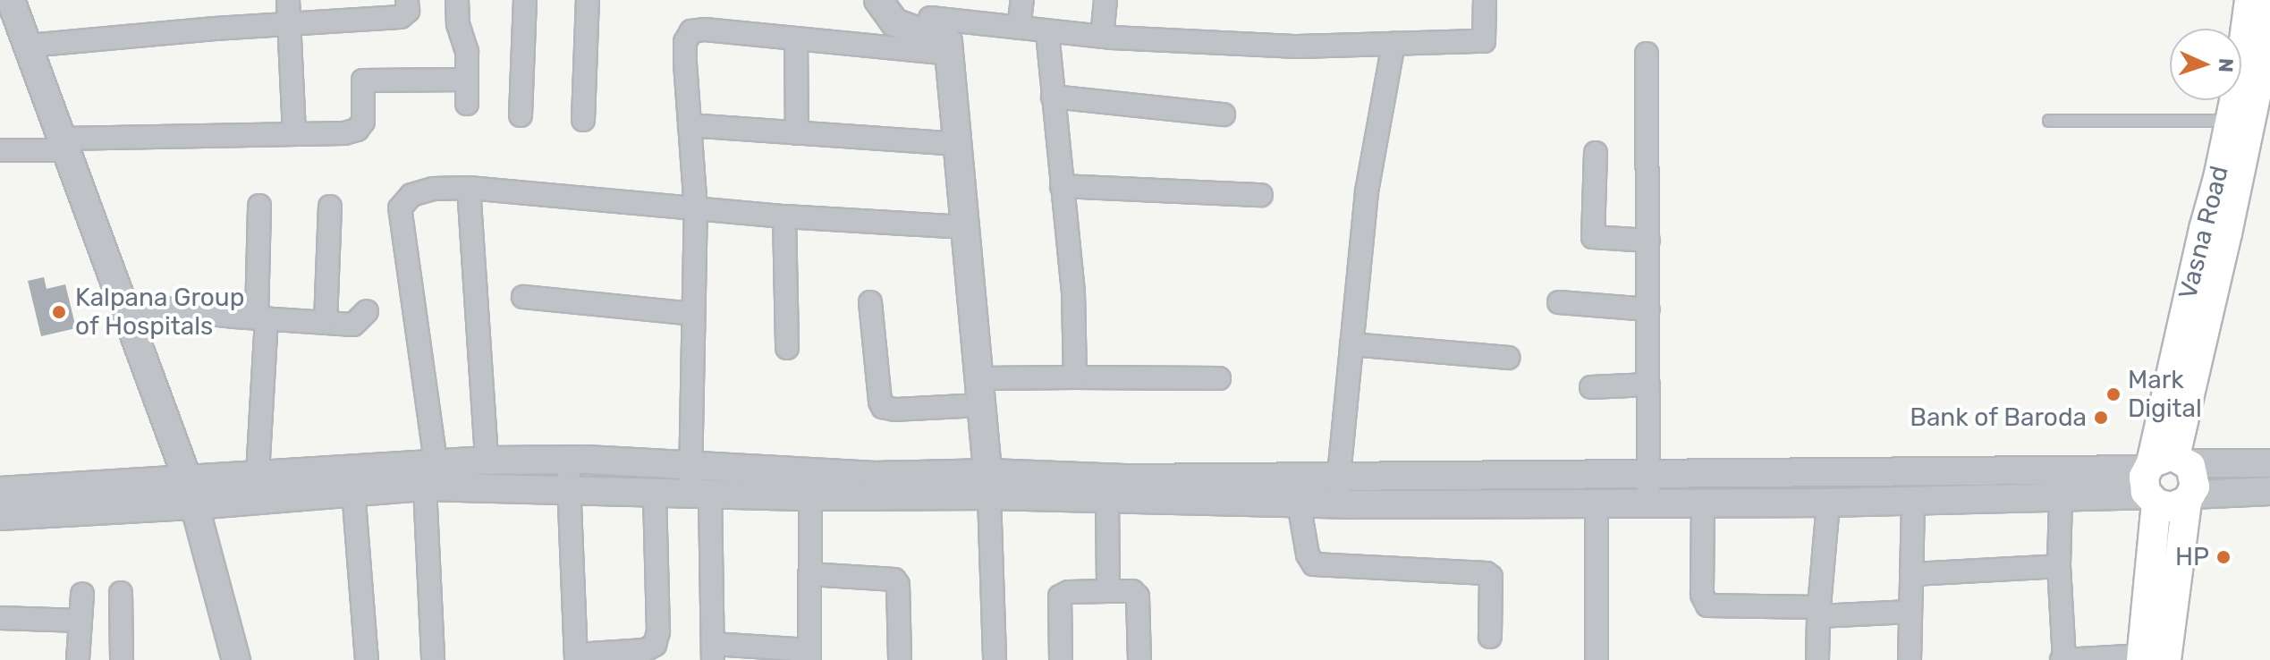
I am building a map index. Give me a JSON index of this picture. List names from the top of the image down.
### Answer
{
  "streets": {
    "main road": ["Vasna Road"]
  },
  "places": [
    "Kalpana Group of Hospitals",
    "Mark Digital",
    "Bank of Baroda",
    "HP"
  ],
  "north": "right"
}
